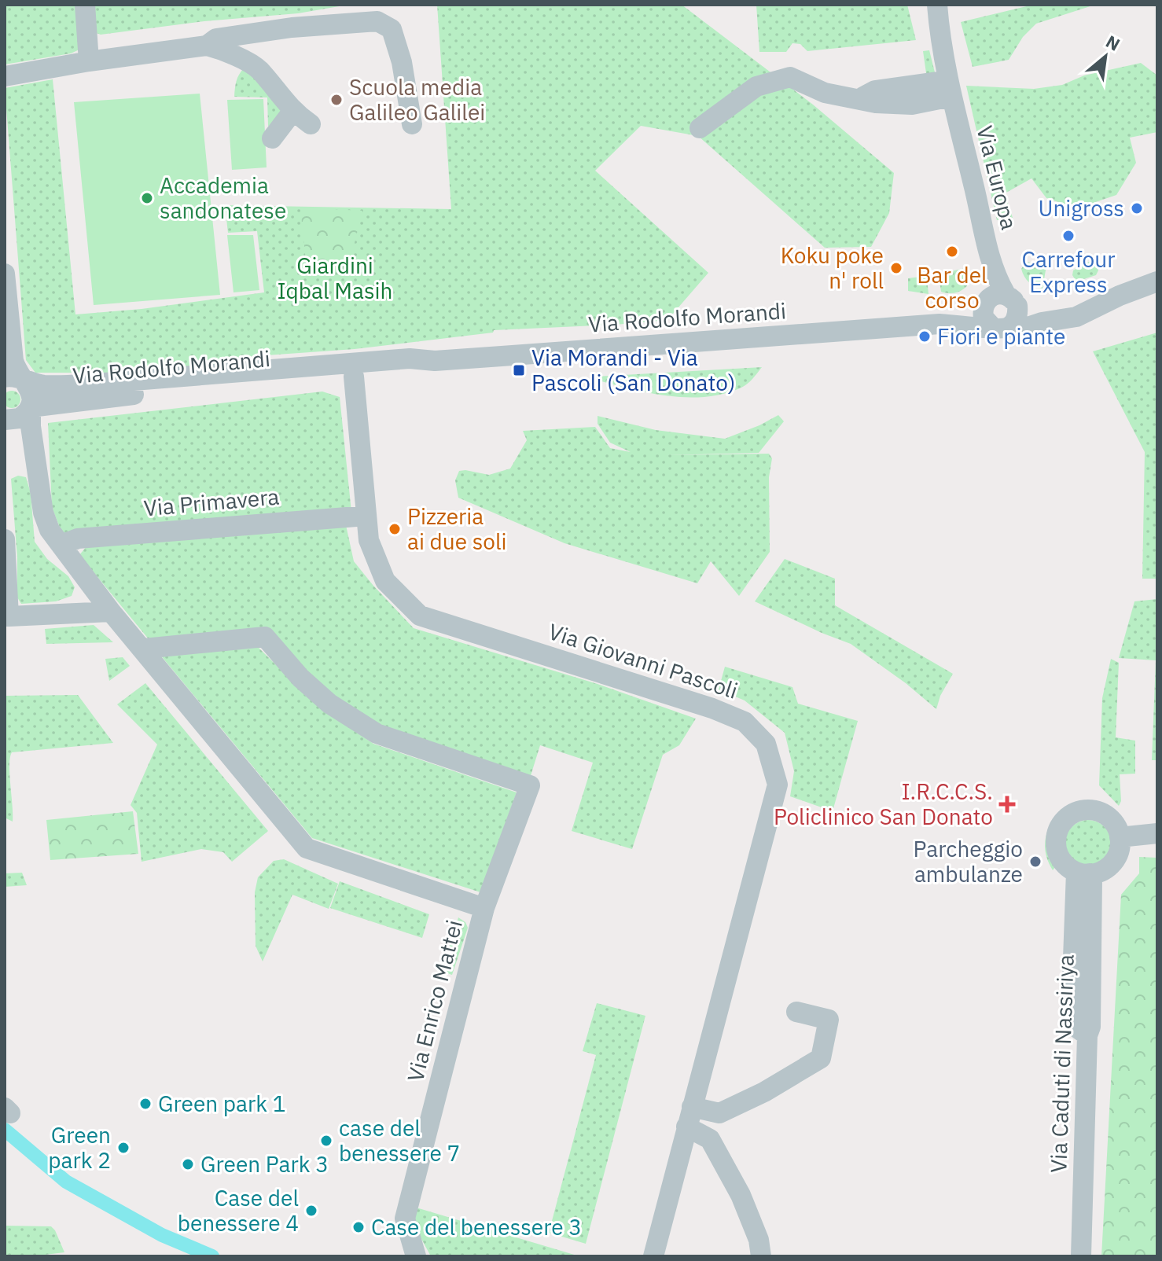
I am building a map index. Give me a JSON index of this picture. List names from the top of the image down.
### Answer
{
  "streets": {
    "street": [
      "Via Europa",
      "Via Rodolfo Morandi",
      "Via Primavera",
      "Via Giovanni Pascoli",
      "Via Enrico Mattei",
      "Via Caduti di Nassiriya"
    ]
  },
  "crossings": [
    ["Via Europa", "Via Rodolfo Morandi"],
    ["Via Rodolfo Morandi", "Via Giovanni Pascoli"],
    ["Via Rodolfo Morandi", "Via Enrico Mattei"],
    ["Via Primavera", "Via Giovanni Pascoli"],
    ["Via Primavera", "Via Enrico Mattei"]
  ],
  "parks": ["Giardini Iqbal Masih"],
  "places": {
    "other": [
      "Scuola media Galileo Galilei",
      "Accademia sandonatese",
      "Unigross",
      "Carrefour Express",
      "Bar del corso",
      "Koku poke n' roll",
      "Fiori e piante",
      "Pizzeria ai due soli",
      "Parcheggio ambulanze",
      "Green park 1",
      "case del benessere 7",
      "Green park 2",
      "Green Park 3",
      "Case del benessere 4",
      "Case del benessere 3"
    ],
    "transit": ["Via Morandi - Via Pascoli (San Donato)"],
    "health": ["I.R.C.C.S. Policlinico San Donato"]
  },
  "north": "top right"
}
